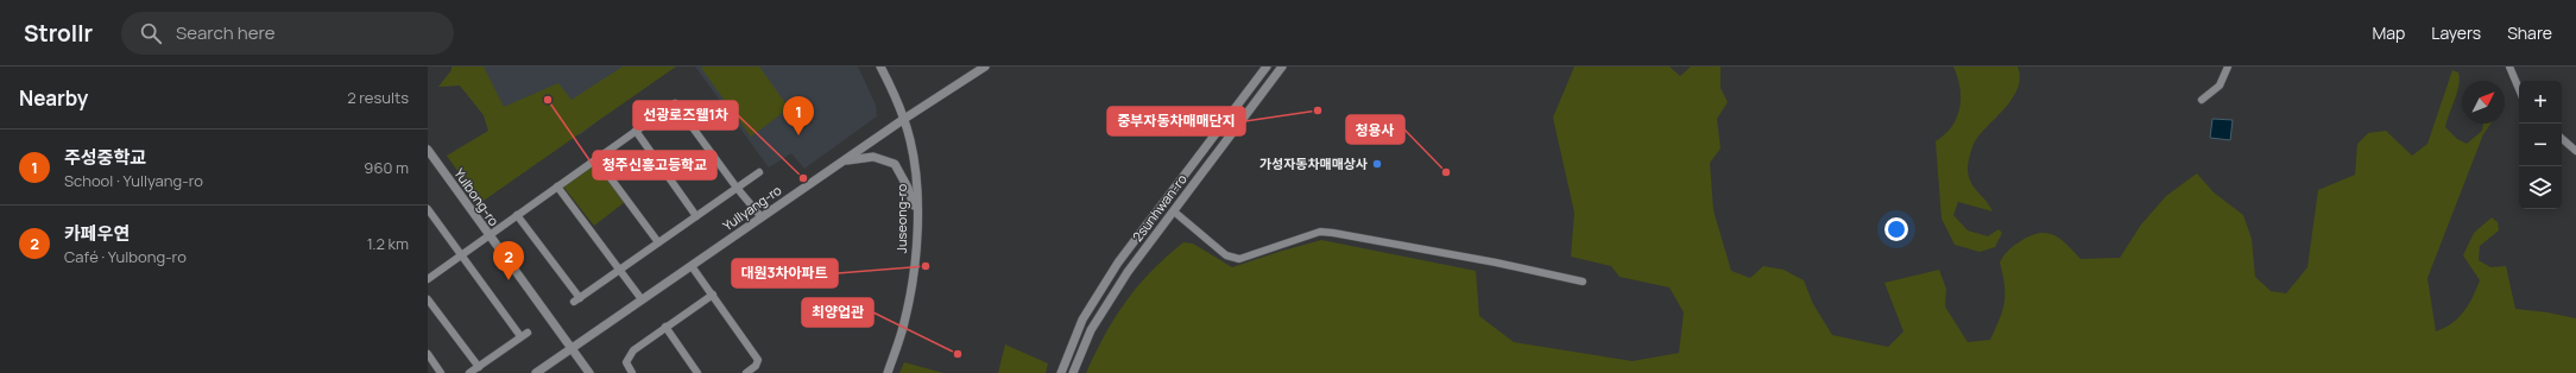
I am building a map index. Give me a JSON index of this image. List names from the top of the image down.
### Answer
{
  "streets": {
    "street": [
      "Yulbong-ro",
      "Yullyang-ro",
      "2sunhwan-ro",
      "Juseong-ro"
    ]
  },
  "crossings": [
    ["Yulbong-ro", "Yullyang-ro"],
    ["Yullyang-ro", "Juseong-ro"]
  ],
  "places": [
    "청주신흥고등학교",
    "중부자동차매매단지",
    "가성자동차매매상사",
    "청용사",
    "선광로즈웰1차",
    "대원3차아파트",
    "최양업관"
  ],
  "north": "top right",
  "page": {
    "header": "Strollr",
    "search": "Search here",
    "nav": ["Map", "Layers", "Share"],
    "heading": ["Nearby", "2 results"],
    "map_buttons": ["+", "−"],
    "pins": ["1", "2"],
    "list": [
      {
        "mark": "1",
        "name": "주성중학교",
        "note": "School · Yullyang-ro",
        "value": "960 m"
      },
      {
        "mark": "2",
        "name": "카페우연",
        "note": "Café · Yulbong-ro",
        "value": "1.2 km"
      }
    ]
  }
}
